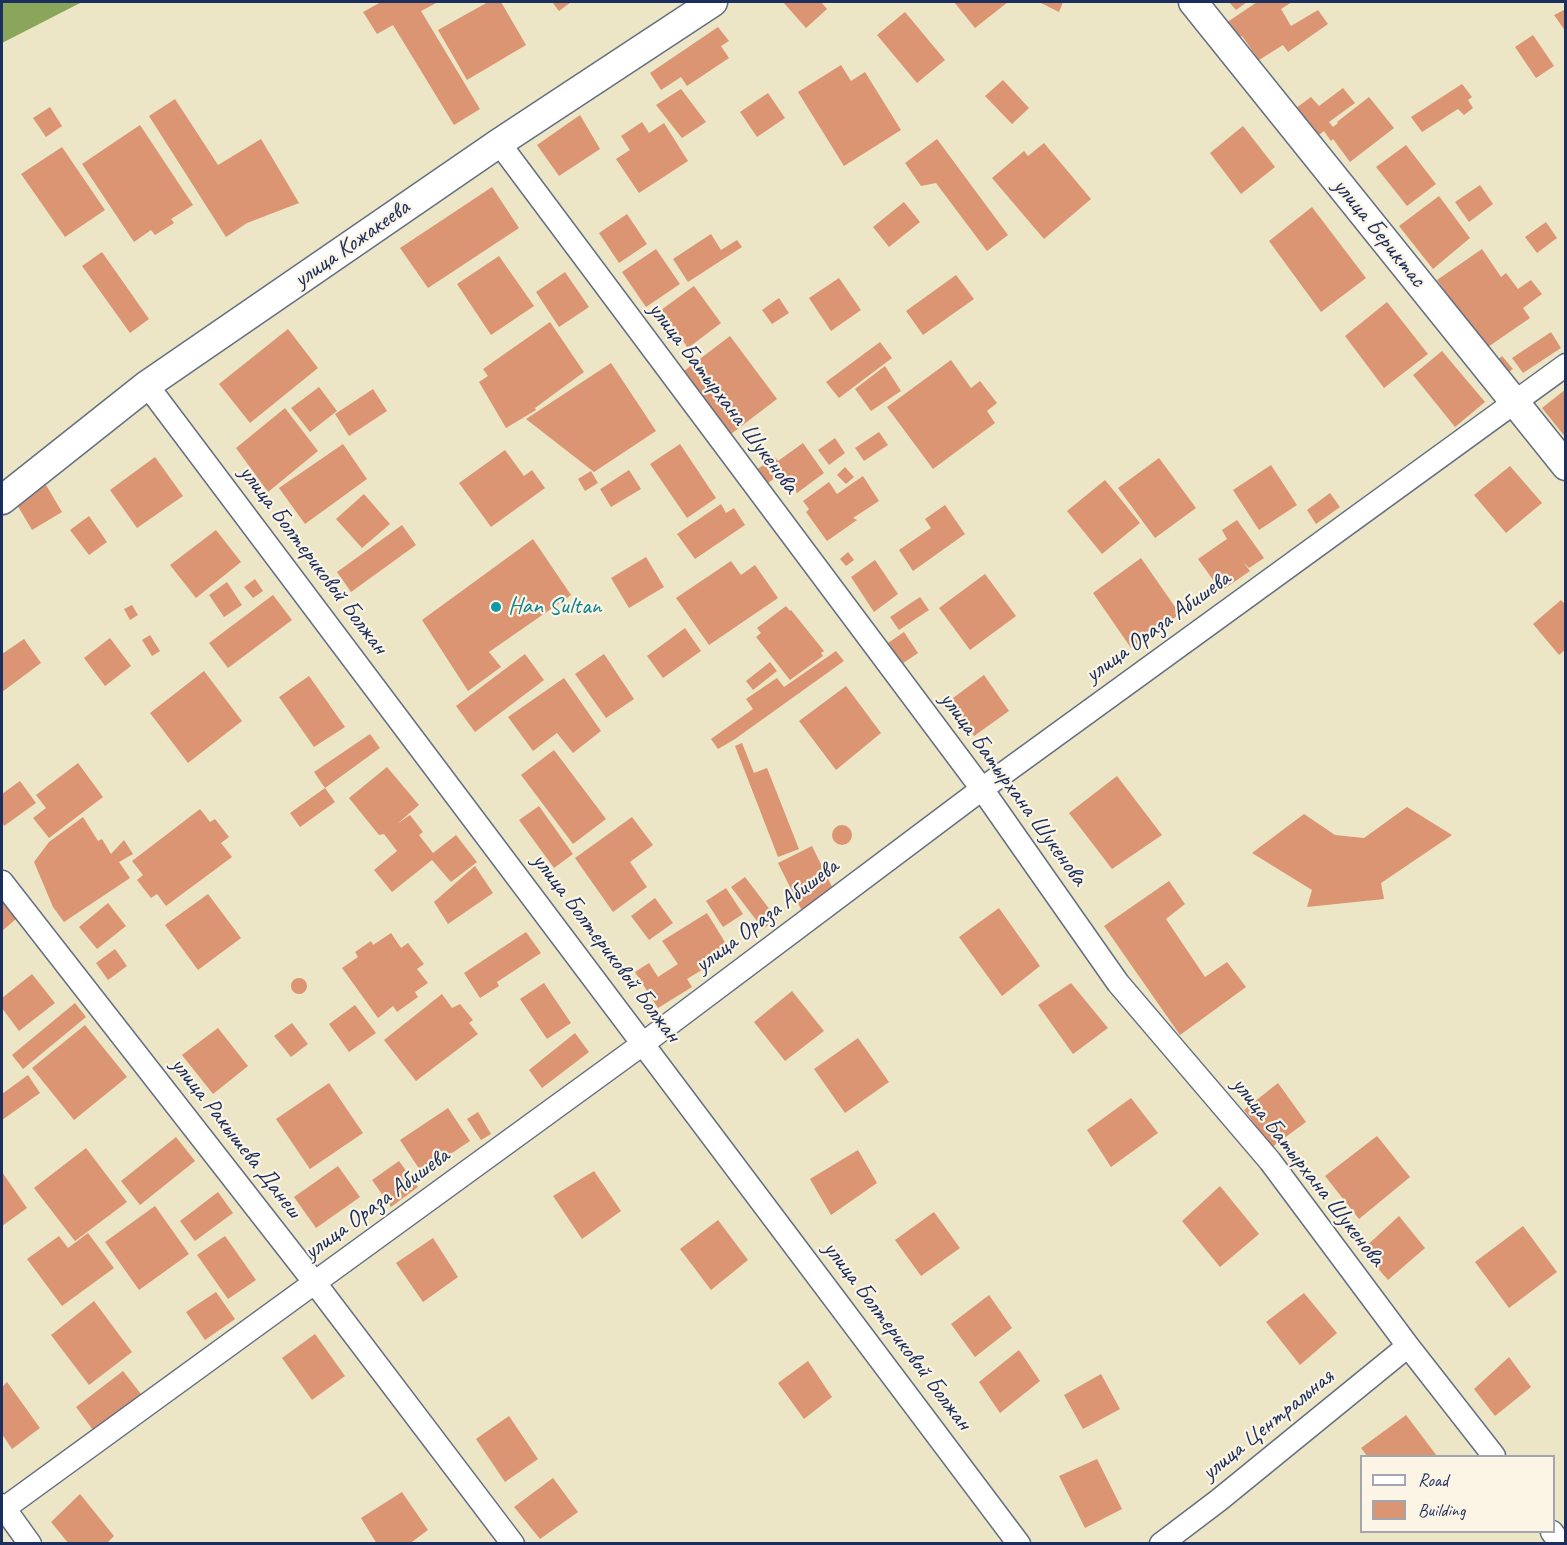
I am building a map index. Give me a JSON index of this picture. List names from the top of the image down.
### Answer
{
  "streets": {
    "street": [
      "улица Бериктас",
      "улица Кожакеева",
      "улица Батырхана Шукенова",
      "улица Болтериковой Болжан",
      "улица Ораза Абишева",
      "улица Ракышева Данеш",
      "улица Центральная"
    ]
  },
  "crossings": [
    ["улица Бериктас", "улица Ораза Абишева"],
    ["улица Кожакеева", "улица Батырхана Шукенова"],
    ["улица Кожакеева", "улица Болтериковой Болжан"],
    ["улица Батырхана Шукенова", "улица Ораза Абишева"],
    ["улица Батырхана Шукенова", "улица Центральная"],
    ["улица Болтериковой Болжан", "улица Ораза Абишева"],
    ["улица Ораза Абишева", "улица Ракышева Данеш"]
  ],
  "places": ["Han Sultan"],
  "legend": ["Road", "Building"]
}
